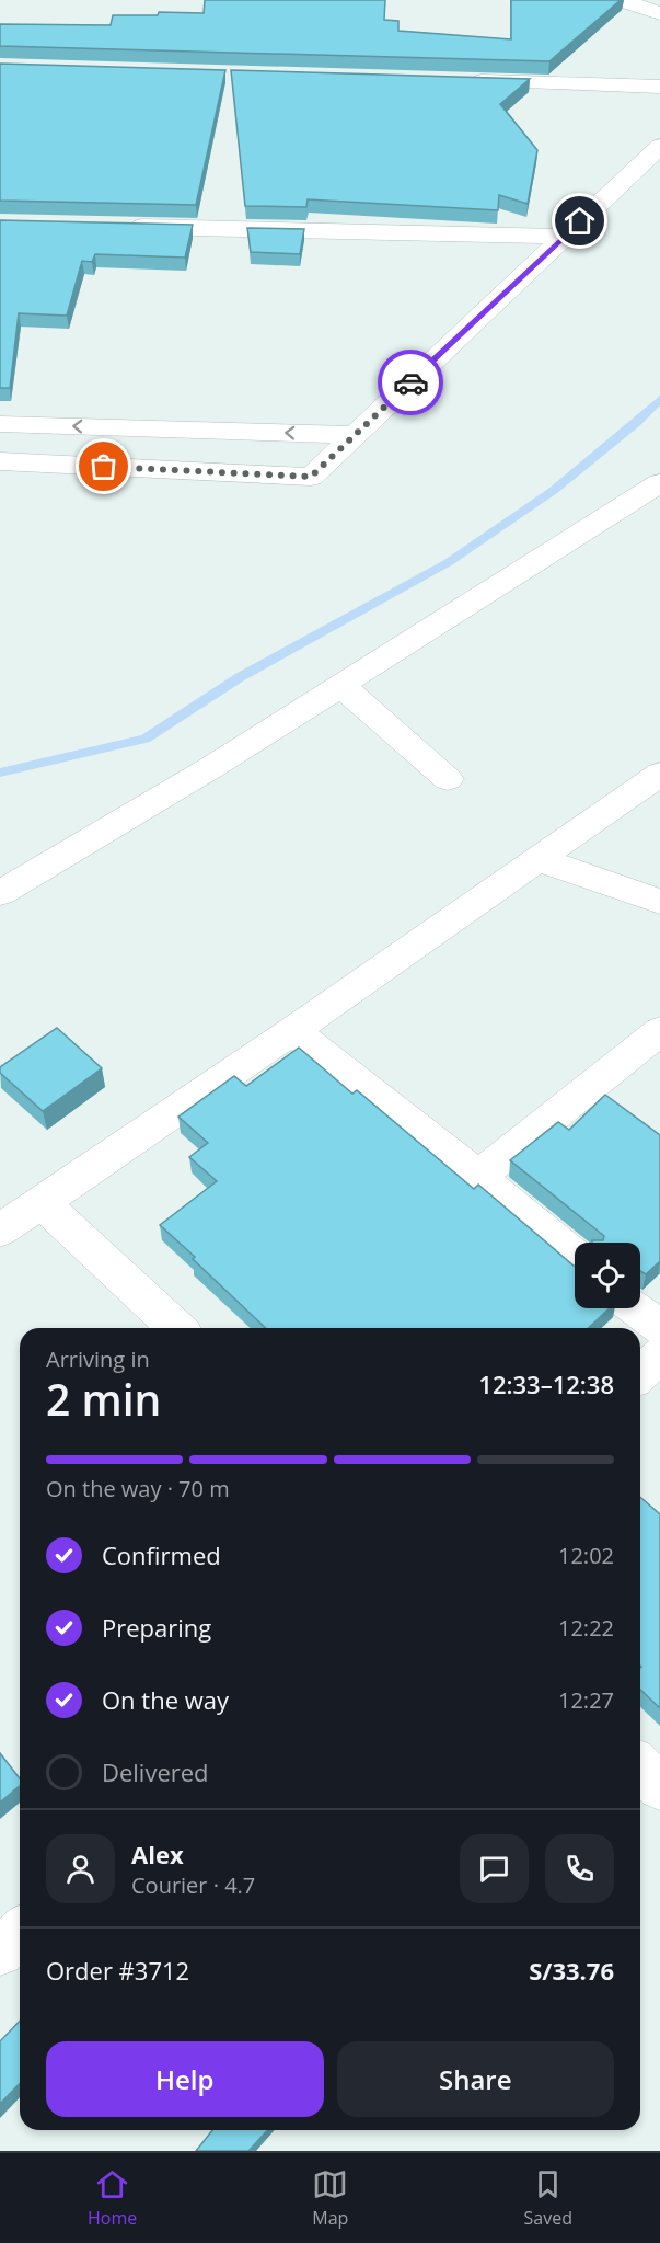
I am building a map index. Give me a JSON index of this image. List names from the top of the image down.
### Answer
{
  "page": {
    "heading": ["2 min", "Arriving in", "12:33–12:38"],
    "panel": [
      "Alex",
      "Courier · 4.7",
      "Order #3712",
      "S/33.76"
    ],
    "bar": "On the way · 70 m",
    "list": [
      ["Confirmed", "12:02"],
      ["Preparing", "12:22"],
      ["On the way", "12:27"],
      "Delivered"
    ],
    "buttons": ["Help", "Share"],
    "tabs": ["Home", "Map", "Saved"]
  }
}
